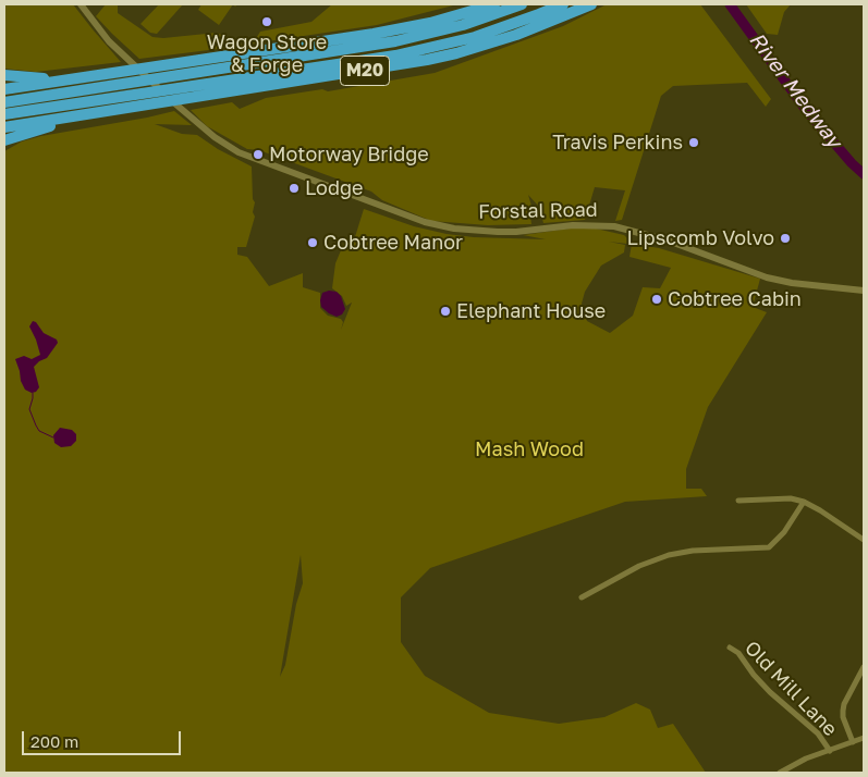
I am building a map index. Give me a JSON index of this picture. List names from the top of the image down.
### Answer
{
  "streets": {
    "highway": ["M20"],
    "street": ["Forstal Road", "Old Mill Lane"]
  },
  "water": ["River Medway"],
  "parks": ["Mash Wood"],
  "places": [
    "Wagon Store & Forge",
    "Travis Perkins",
    "Motorway Bridge",
    "Lodge",
    "Lipscomb Volvo",
    "Cobtree Manor",
    "Cobtree Cabin",
    "Elephant House"
  ],
  "scale_bar": "200 m"
}
